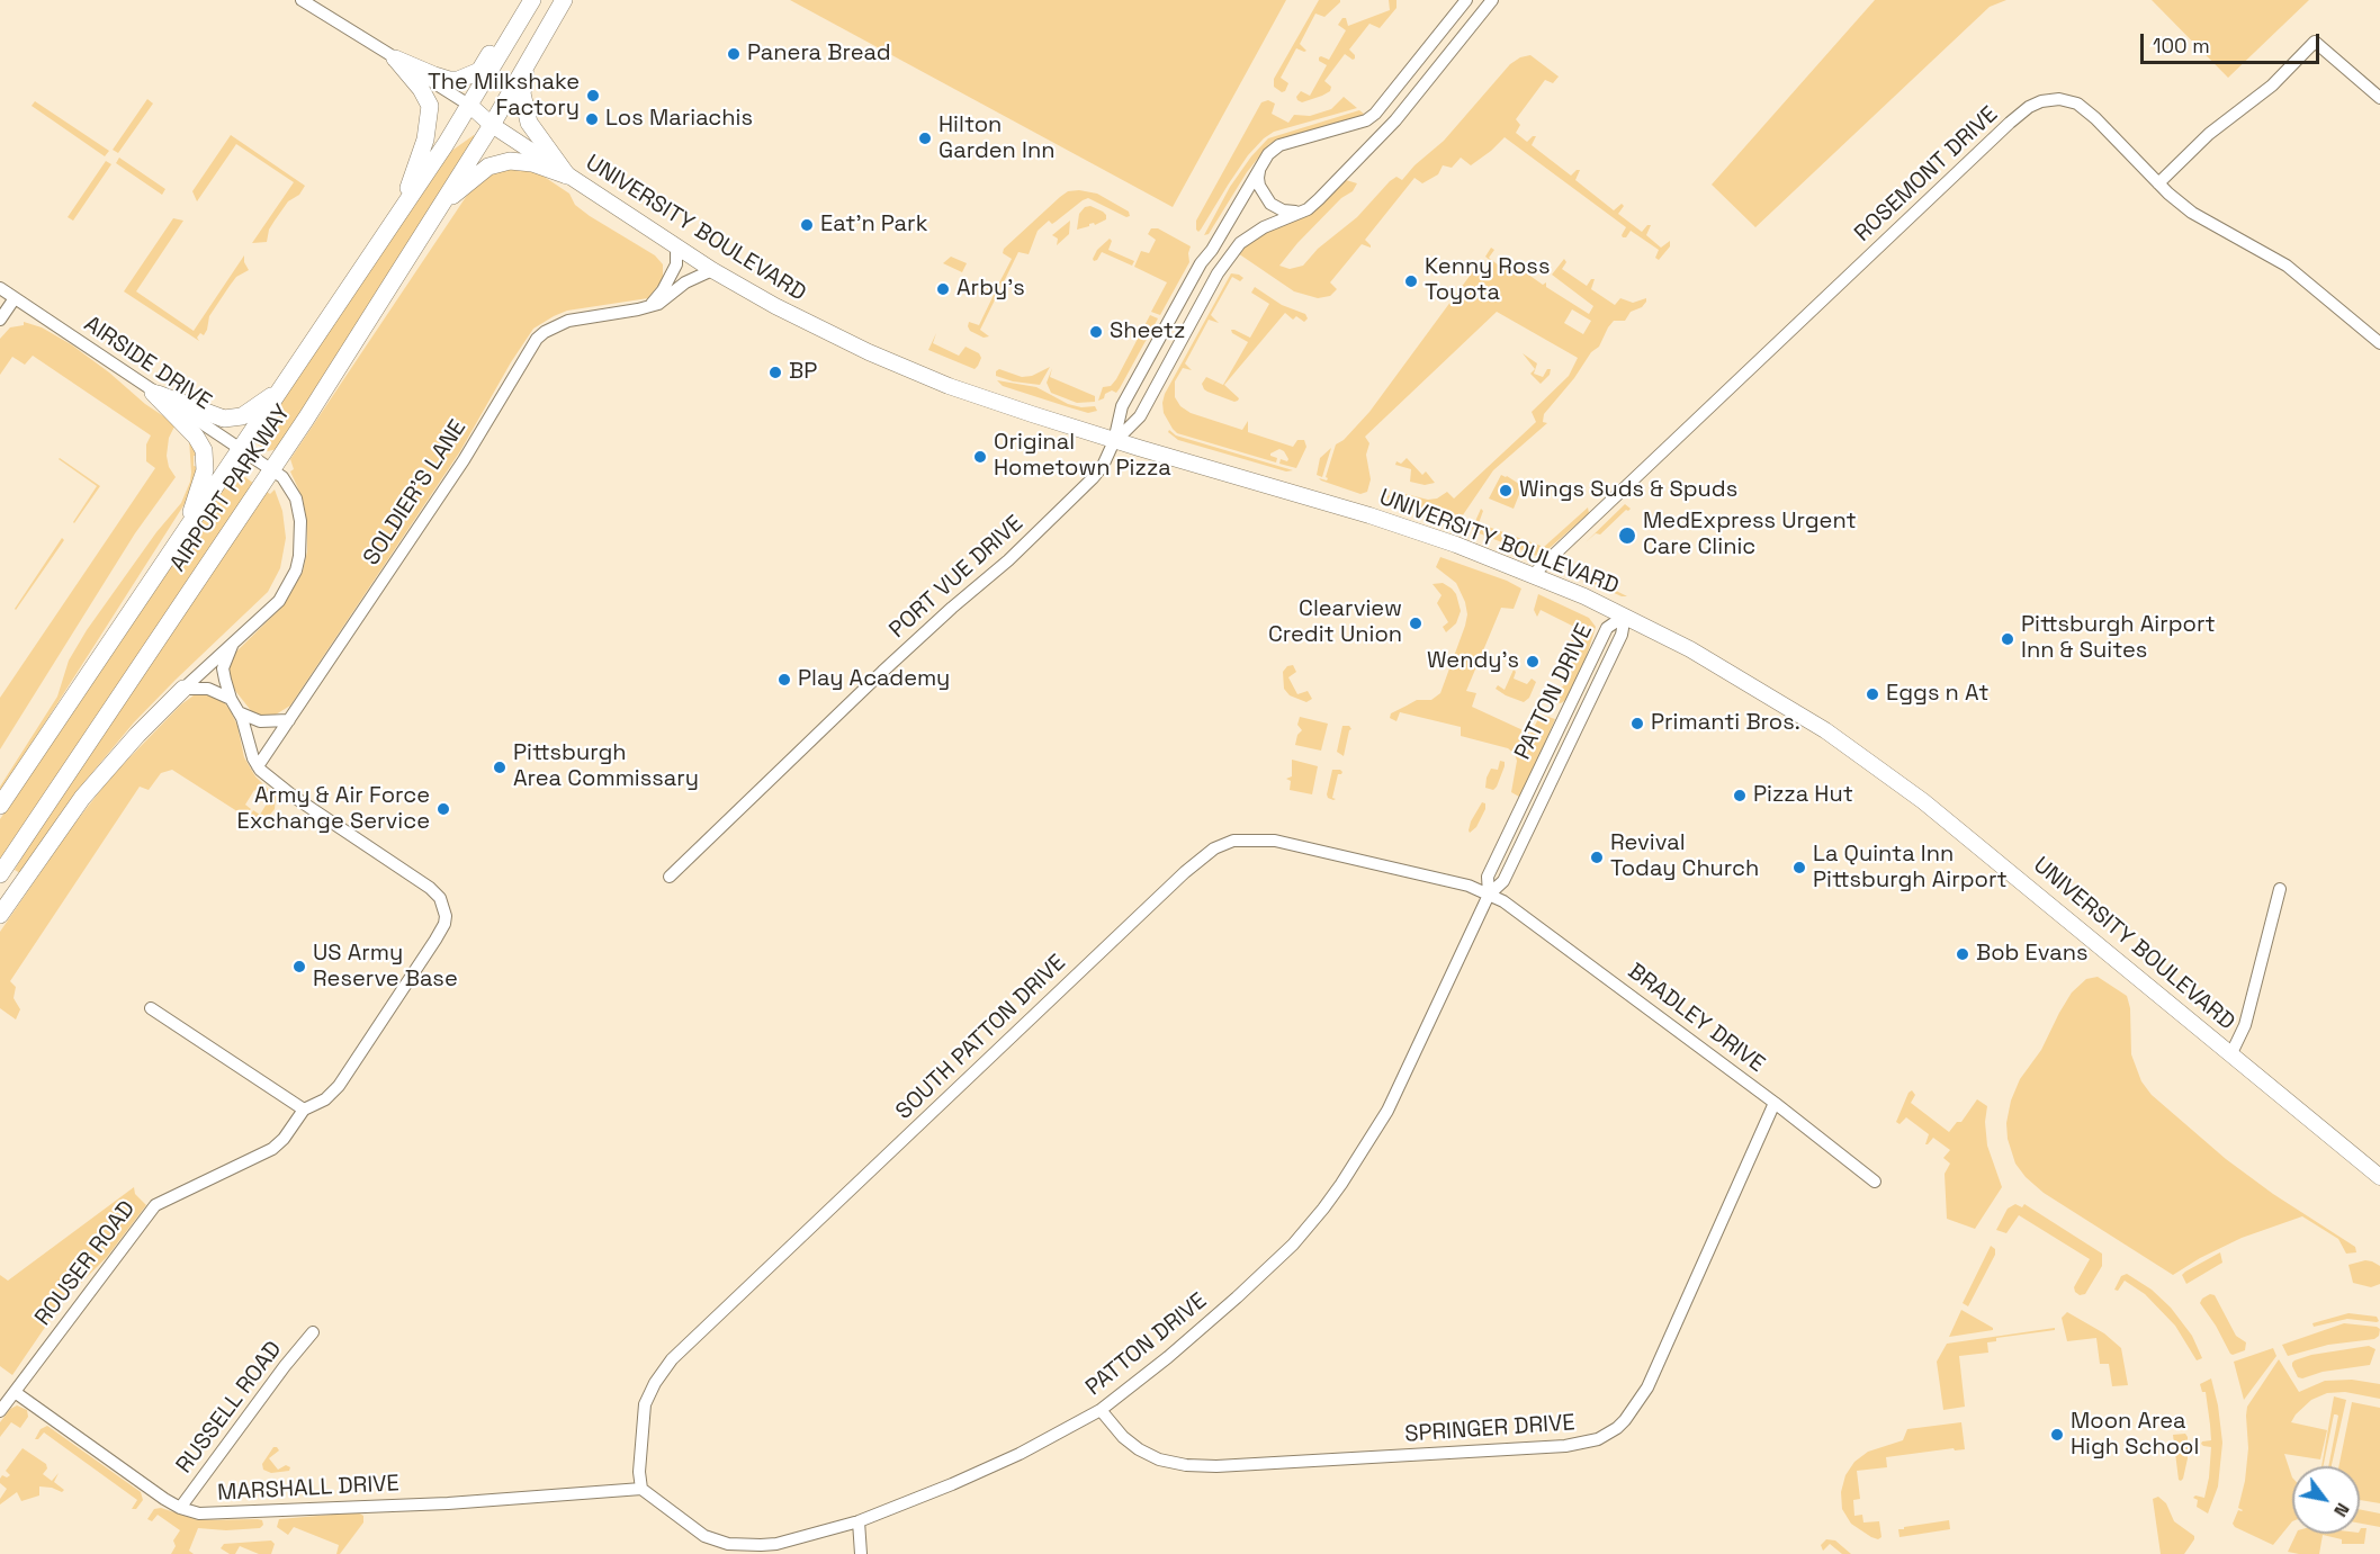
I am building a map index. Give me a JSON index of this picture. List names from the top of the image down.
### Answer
{
  "streets": {
    "highway": ["AIRPORT PARKWAY"],
    "main road": ["UNIVERSITY BOULEVARD"],
    "street": [
      "ROSEMONT DRIVE",
      "AIRSIDE DRIVE",
      "SOLDIER'S LANE",
      "PORT VUE DRIVE",
      "PATTON DRIVE",
      "BRADLEY DRIVE",
      "SOUTH PATTON DRIVE",
      "ROUSER ROAD",
      "RUSSELL ROAD",
      "SPRINGER DRIVE",
      "MARSHALL DRIVE"
    ]
  },
  "crossings": [
    ["ROSEMONT DRIVE", "UNIVERSITY BOULEVARD"],
    ["UNIVERSITY BOULEVARD", "AIRPORT PARKWAY"],
    ["UNIVERSITY BOULEVARD", "SOLDIER'S LANE"],
    ["UNIVERSITY BOULEVARD", "PORT VUE DRIVE"],
    ["UNIVERSITY BOULEVARD", "PATTON DRIVE"],
    ["AIRSIDE DRIVE", "AIRPORT PARKWAY"],
    ["PATTON DRIVE", "BRADLEY DRIVE"],
    ["PATTON DRIVE", "SOUTH PATTON DRIVE"],
    ["PATTON DRIVE", "SPRINGER DRIVE"],
    ["PATTON DRIVE", "MARSHALL DRIVE"],
    ["BRADLEY DRIVE", "SOUTH PATTON DRIVE"],
    ["BRADLEY DRIVE", "SPRINGER DRIVE"],
    ["SOUTH PATTON DRIVE", "MARSHALL DRIVE"],
    ["ROUSER ROAD", "MARSHALL DRIVE"],
    ["RUSSELL ROAD", "MARSHALL DRIVE"]
  ],
  "places": [
    "Panera Bread",
    "The Milkshake Factory",
    "Los Mariachis",
    "Hilton Garden Inn",
    "Eat'n Park",
    "Kenny Ross Toyota",
    "Arby's",
    "Sheetz",
    "BP",
    "Original Hometown Pizza",
    "Wings Suds & Spuds",
    "MedExpress Urgent Care Clinic",
    "Clearview Credit Union",
    "Pittsburgh Airport Inn & Suites",
    "Wendy's",
    "Play Academy",
    "Eggs n At",
    "Primanti Bros.",
    "Pittsburgh Area Commissary",
    "Pizza Hut",
    "Army & Air Force Exchange Service",
    "Revival Today Church",
    "La Quinta Inn Pittsburgh Airport",
    "Bob Evans",
    "US Army Reserve Base",
    "Moon Area High School"
  ],
  "scale_bar": "100 m",
  "north": "bottom right"
}
